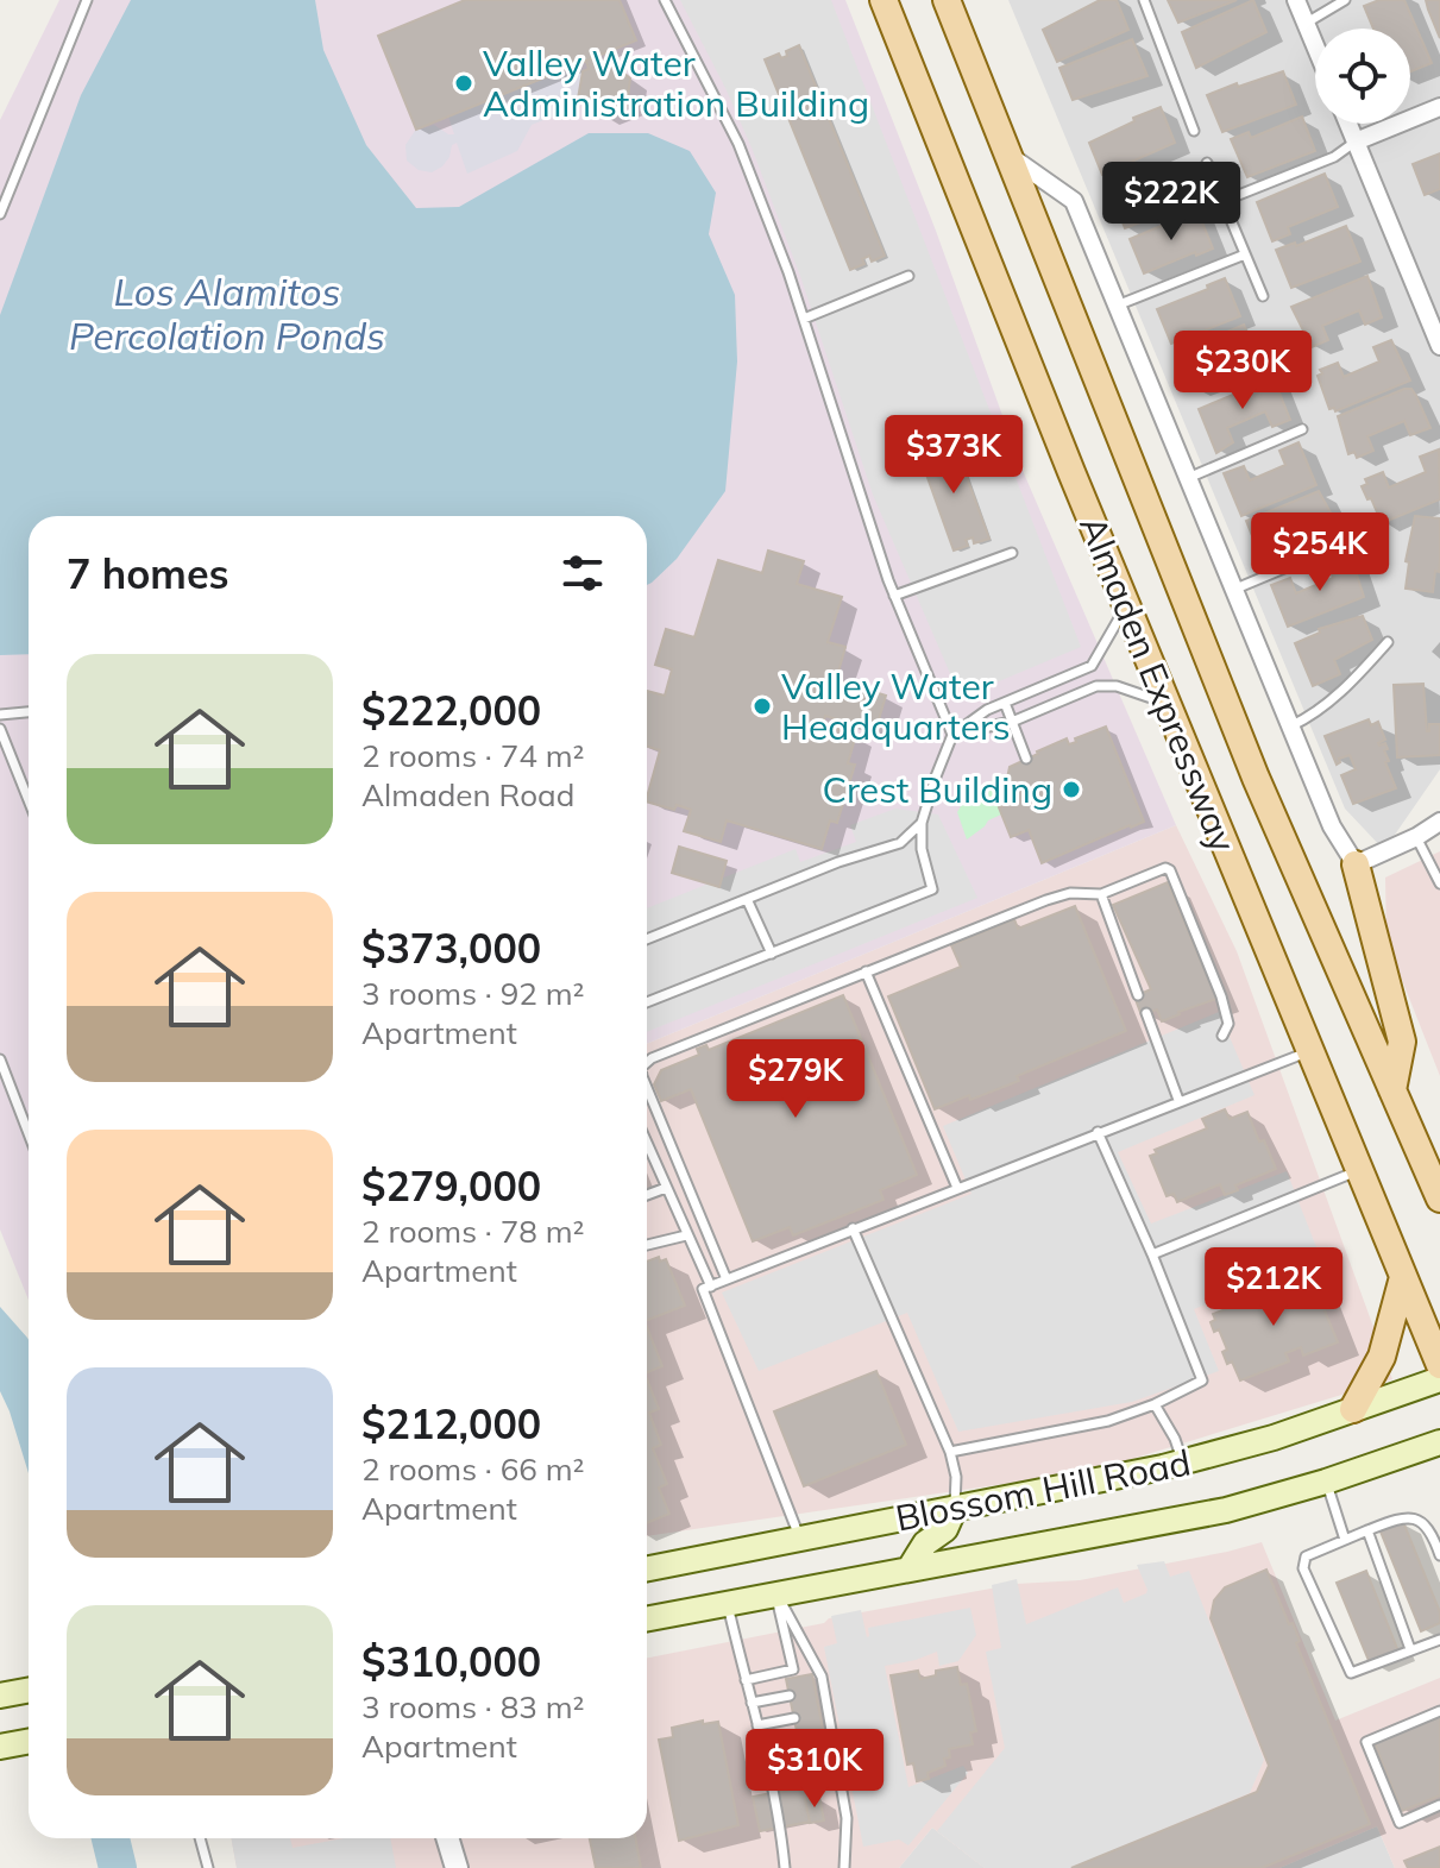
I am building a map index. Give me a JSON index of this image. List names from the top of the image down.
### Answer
{
  "streets": {
    "main road": ["Almaden Expressway", "Blossom Hill Road"]
  },
  "water": ["Los Alamitos Percolation Ponds"],
  "places": ["Valley Water Administration Building", "Valley Water Headquarters", "Crest Building"],
  "page": {
    "price": [
      "$222K",
      "$230K",
      "$373K",
      "$254K",
      "$279K",
      "$212K",
      "$310K"
    ],
    "heading": "7 homes",
    "list": [
      {
        "name": "$222,000",
        "note": "2 rooms · 74 m² · Almaden Road"
      },
      {
        "name": "$373,000",
        "note": "3 rooms · 92 m² · Apartment"
      },
      {
        "name": "$279,000",
        "note": "2 rooms · 78 m² · Apartment"
      },
      {
        "name": "$212,000",
        "note": "2 rooms · 66 m² · Apartment"
      },
      {
        "name": "$310,000",
        "note": "3 rooms · 83 m² · Apartment"
      }
    ]
  }
}
